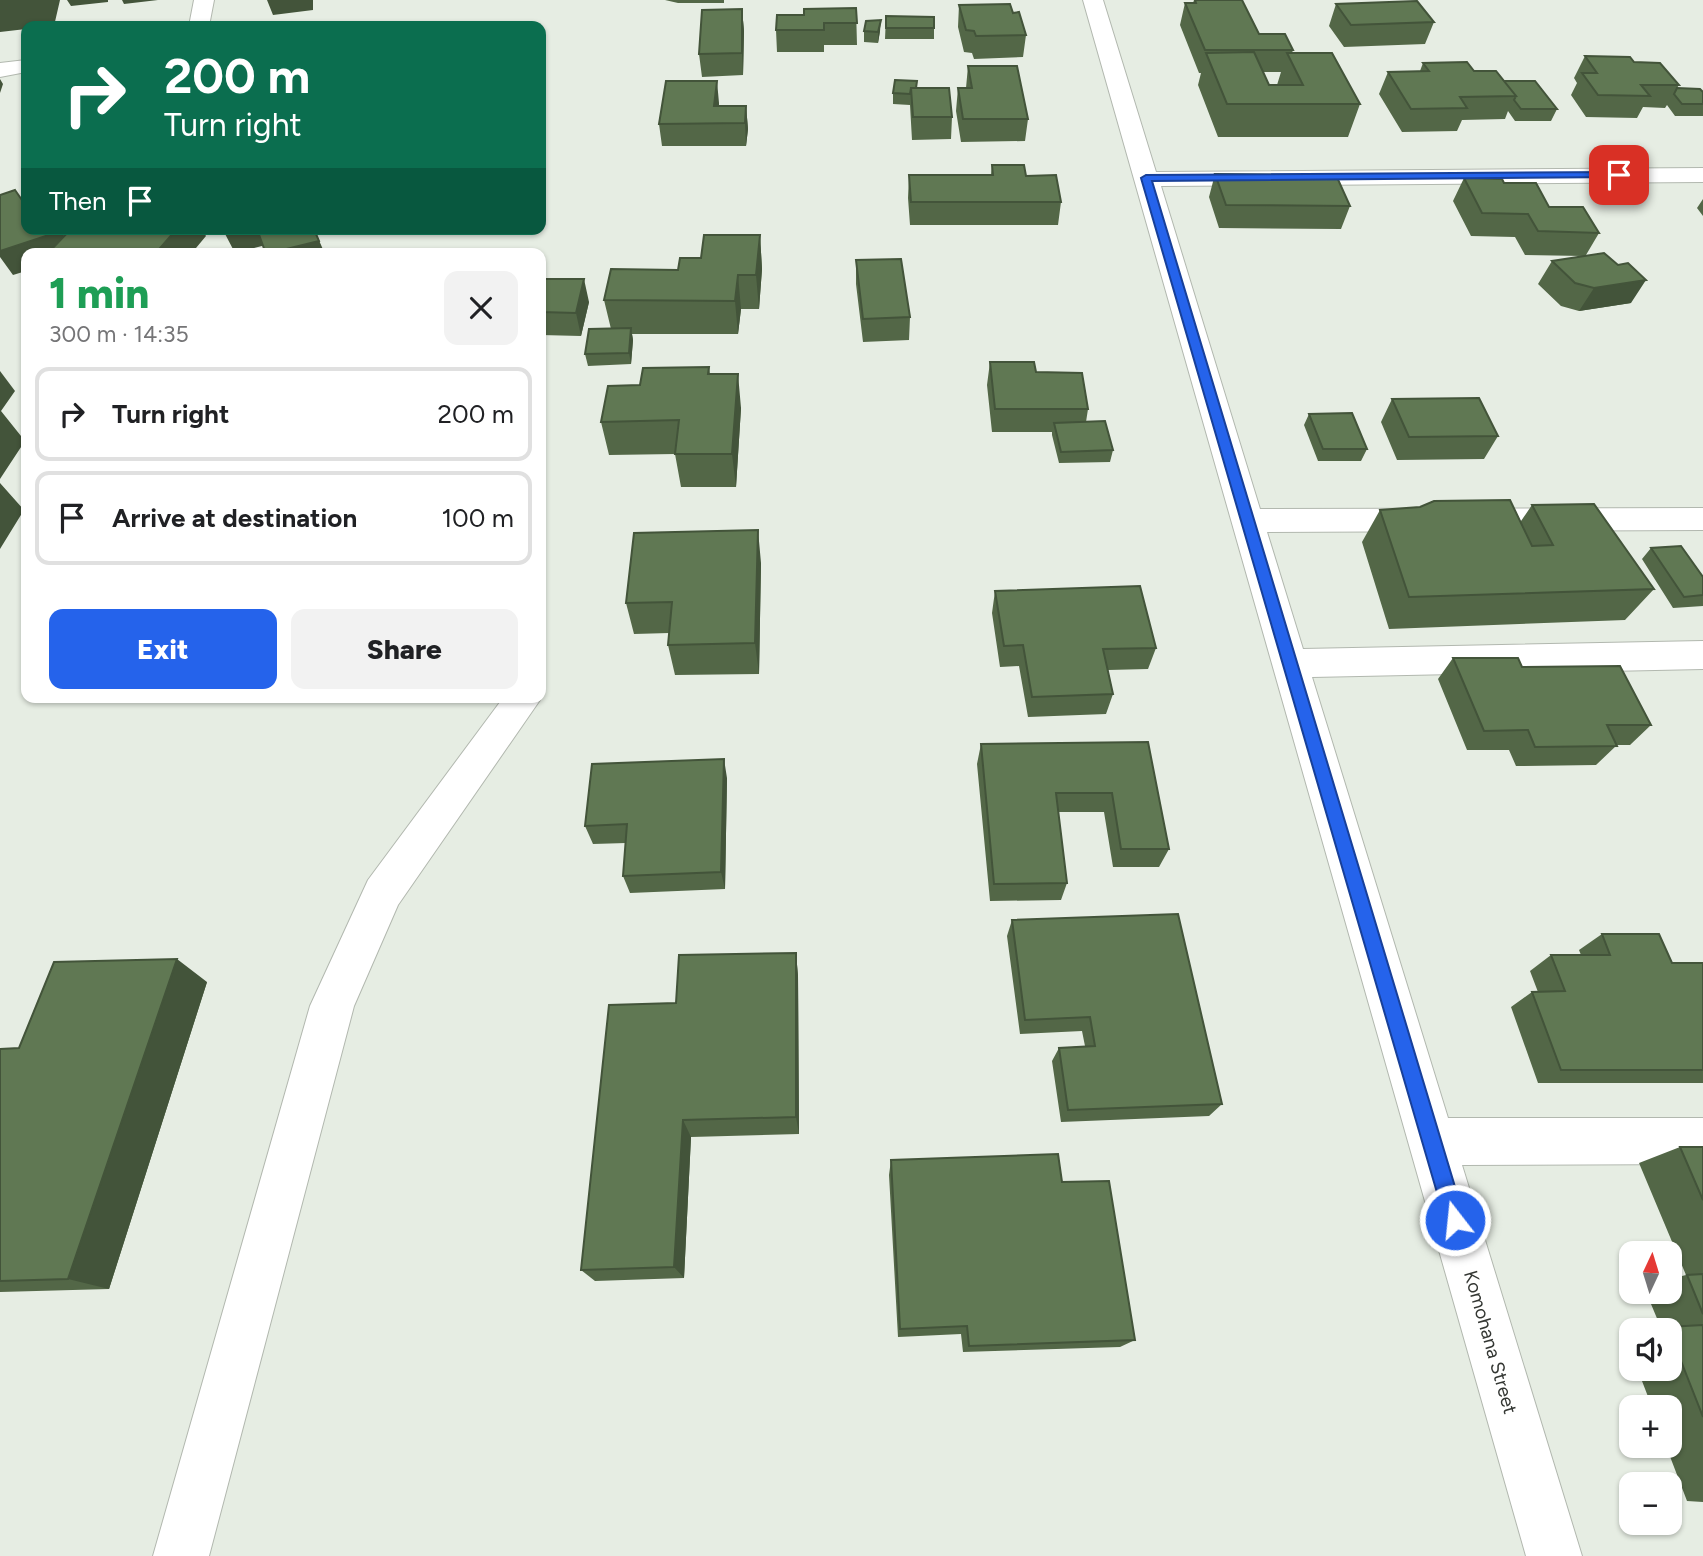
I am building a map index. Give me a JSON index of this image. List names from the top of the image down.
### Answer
{
  "streets": {
    "street": ["Komohana Street"]
  },
  "north": "top",
  "page": {
    "turn": ["200 m", "Turn right"],
    "then": "Then",
    "heading": ["1 min", "300 m · 14:35"],
    "list": [
      {
        "name": "Turn right",
        "value": "200 m"
      },
      {
        "name": "Arrive at destination",
        "value": "100 m"
      }
    ],
    "buttons": ["Exit", "Share"],
    "map_buttons": ["+", "−"]
  }
}
